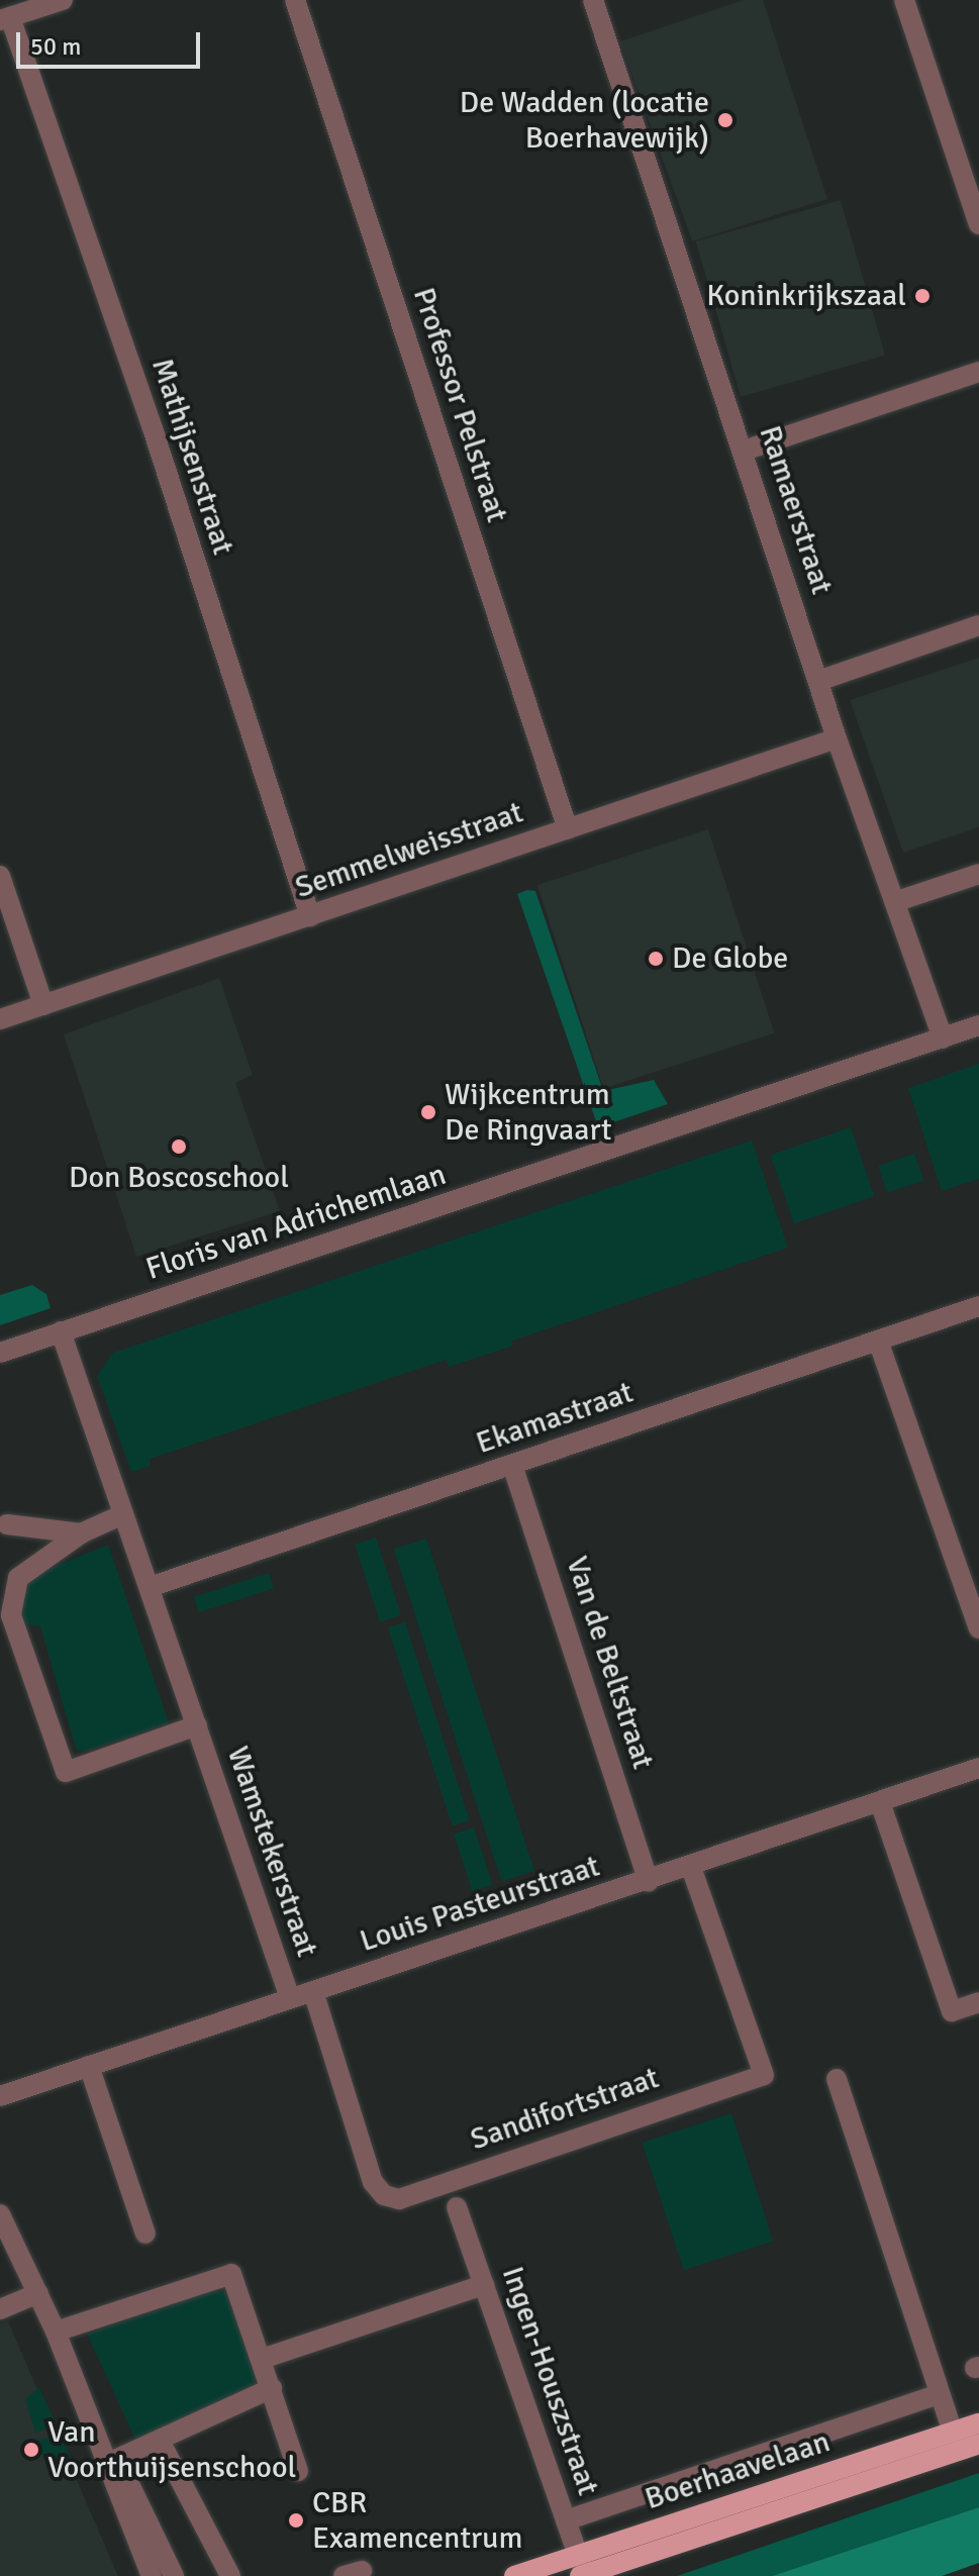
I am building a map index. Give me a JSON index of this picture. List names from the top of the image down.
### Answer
{
  "streets": {
    "main road": ["Boerhaavelaan"],
    "street": [
      "Professor Pelstraat",
      "Mathijsenstraat",
      "Ramaerstraat",
      "Semmelweisstraat",
      "Floris van Adrichemlaan",
      "Ekamastraat",
      "Van de Beltstraat",
      "Wamstekerstraat",
      "Louis Pasteurstraat",
      "Sandifortstraat",
      "Ingen-Houszstraat"
    ]
  },
  "crossings": [
    ["Professor Pelstraat", "Semmelweisstraat"],
    ["Mathijsenstraat", "Semmelweisstraat"],
    ["Ramaerstraat", "Semmelweisstraat"],
    ["Ramaerstraat", "Floris van Adrichemlaan"],
    ["Floris van Adrichemlaan", "Wamstekerstraat"],
    ["Ekamastraat", "Van de Beltstraat"],
    ["Ekamastraat", "Wamstekerstraat"],
    ["Van de Beltstraat", "Louis Pasteurstraat"],
    ["Wamstekerstraat", "Louis Pasteurstraat"],
    ["Louis Pasteurstraat", "Sandifortstraat"],
    ["Ingen-Houszstraat", "Boerhaavelaan"]
  ],
  "places": [
    "De Wadden (locatie Boerhavewijk)",
    "Koninkrijkszaal",
    "De Globe",
    "Wijkcentrum De Ringvaart",
    "Don Boscoschool",
    "Van Voorthuijsenschool",
    "CBR Examencentrum"
  ],
  "scale_bar": "50 m"
}
